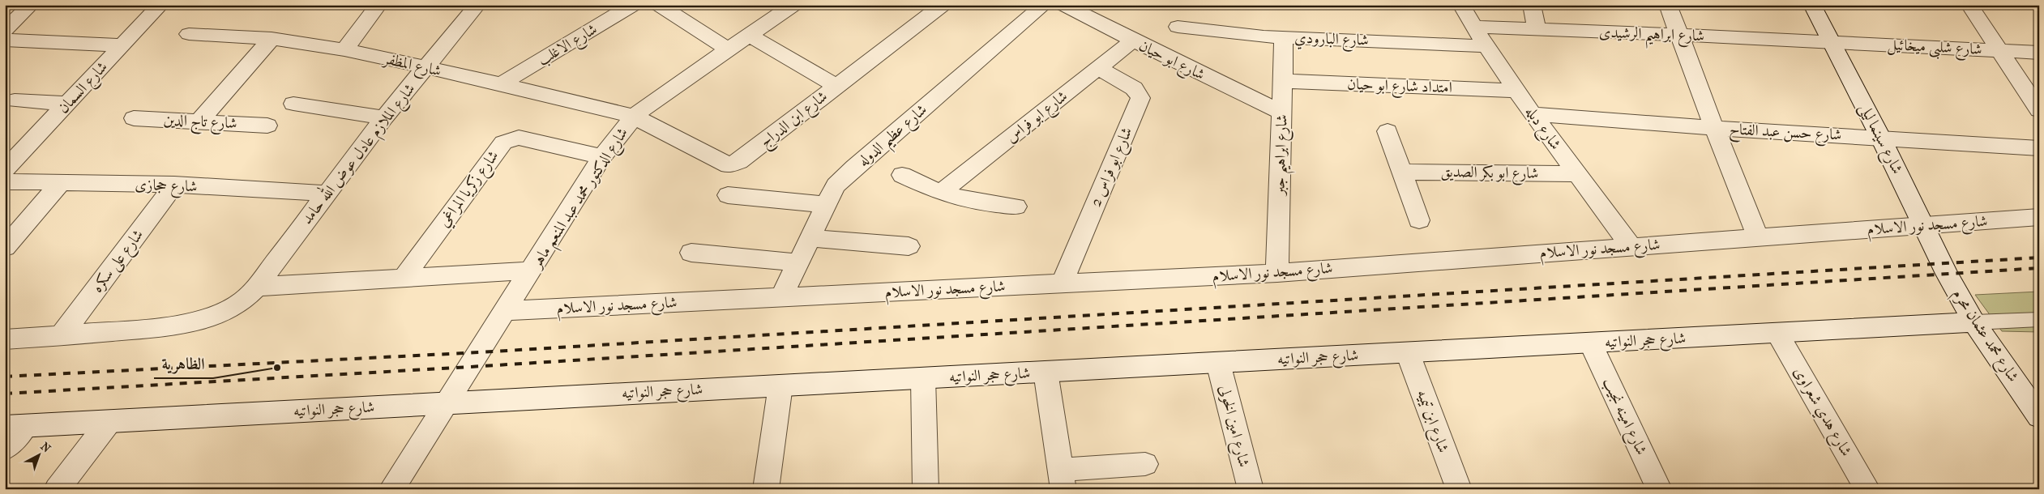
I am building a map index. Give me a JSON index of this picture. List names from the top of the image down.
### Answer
{
  "streets": {
    "street": [
      "شارع ابراهيم الرشيدى",
      "شارع البارودي",
      "شارع الاغلب",
      "شارع شلبى ميخائيل",
      "شارع ابو حيان",
      "شارع المظفر",
      "امتداد شارع ابو حيان",
      "شارع السمان",
      "شارع ابو فراس",
      "شارع ابن الدراج",
      "شارع تاج الدين",
      "شارع دبله",
      "شارع حسن عبد الفتاح",
      "شارع عظيم الدوله",
      "شارع سينما ليلى",
      "شارع الملازم عادل عوض الله حامد",
      "شارع ابراهيم جبر",
      "شارع ابو فراس 2",
      "شارع ابو بكر الصديق",
      "شارع حجازى",
      "شارع زكريا المراغي",
      "شارع الدكتور محمد عبد المنعم ماهر",
      "شارع مسجد نور الاسلام",
      "شارع على سكره",
      "شارع محمد عثمان محرم",
      "شارع حجر النواتيه",
      "شارع هدي شعراوى",
      "شارع امينه نجيب",
      "شارع ابن تيميه",
      "شارع امين الخولى"
    ]
  },
  "crossings": [
    ["شارع ابراهيم الرشيدى", "شارع شلبى ميخائيل"],
    ["شارع ابراهيم الرشيدى", "شارع دبله"],
    ["شارع ابراهيم الرشيدى", "شارع سينما ليلى"],
    ["شارع البارودي", "شارع دبله"],
    ["شارع البارودي", "شارع ابراهيم جبر"],
    ["شارع الاغلب", "شارع المظفر"],
    ["شارع شلبى ميخائيل", "شارع سينما ليلى"],
    ["شارع ابو حيان", "شارع ابو فراس"],
    ["شارع ابو حيان", "شارع ابراهيم جبر"],
    ["شارع المظفر", "شارع ابن الدراج"],
    ["شارع المظفر", "شارع الملازم عادل عوض الله حامد"],
    ["شارع المظفر", "شارع الدكتور محمد عبد المنعم ماهر"],
    ["امتداد شارع ابو حيان", "شارع دبله"],
    ["امتداد شارع ابو حيان", "شارع ابراهيم جبر"],
    ["شارع ابو فراس", "شارع ابو فراس 2"],
    ["شارع ابن الدراج", "شارع الدكتور محمد عبد المنعم ماهر"],
    ["شارع دبله", "شارع حسن عبد الفتاح"],
    ["شارع دبله", "شارع ابو بكر الصديق"],
    ["شارع دبله", "شارع مسجد نور الاسلام"],
    ["شارع حسن عبد الفتاح", "شارع سينما ليلى"],
    ["شارع عظيم الدوله", "شارع مسجد نور الاسلام"],
    ["شارع سينما ليلى", "شارع مسجد نور الاسلام"],
    ["شارع سينما ليلى", "شارع محمد عثمان محرم"],
    ["شارع الملازم عادل عوض الله حامد", "شارع حجازى"],
    ["شارع الملازم عادل عوض الله حامد", "شارع على سكره"],
    ["شارع ابراهيم جبر", "شارع مسجد نور الاسلام"],
    ["شارع ابو فراس 2", "شارع مسجد نور الاسلام"],
    ["شارع حجازى", "شارع على سكره"],
    ["شارع زكريا المراغي", "شارع الدكتور محمد عبد المنعم ماهر"],
    ["شارع الدكتور محمد عبد المنعم ماهر", "شارع مسجد نور الاسلام"],
    ["شارع الدكتور محمد عبد المنعم ماهر", "شارع حجر النواتيه"],
    ["شارع محمد عثمان محرم", "شارع حجر النواتيه"],
    ["شارع حجر النواتيه", "شارع هدي شعراوى"],
    ["شارع حجر النواتيه", "شارع امينه نجيب"],
    ["شارع حجر النواتيه", "شارع ابن تيميه"],
    ["شارع حجر النواتيه", "شارع امين الخولى"]
  ],
  "places": ["الظاهرية"],
  "north": "top right"
}
